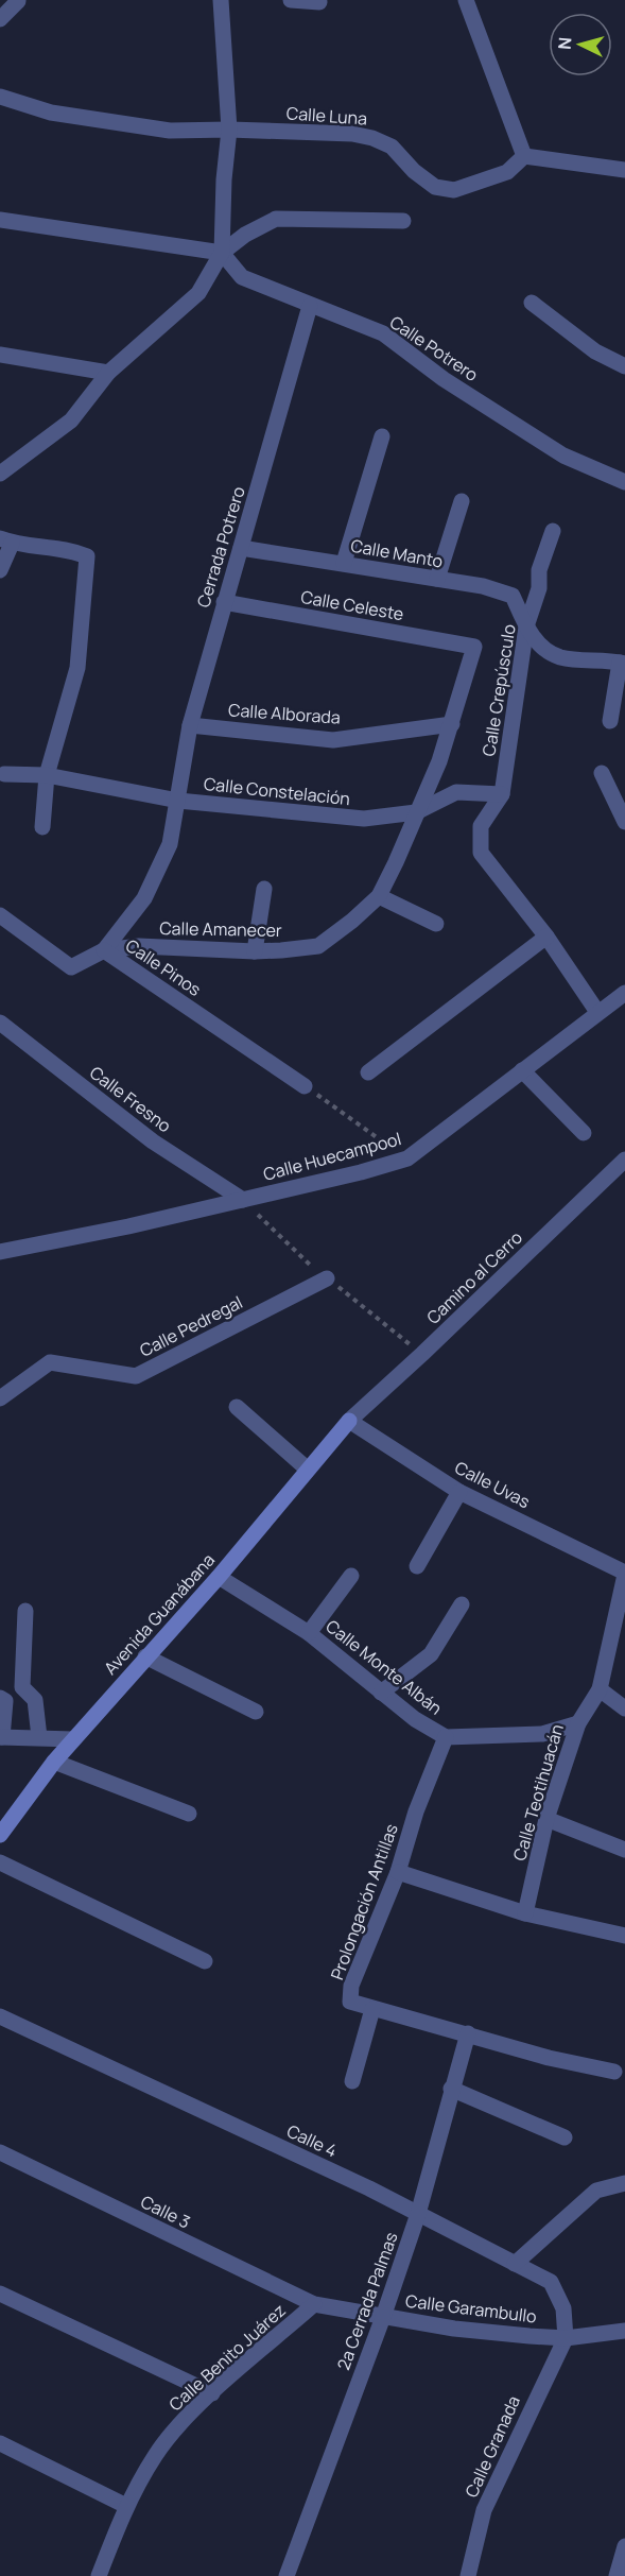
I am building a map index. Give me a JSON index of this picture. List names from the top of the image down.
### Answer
{
  "streets": {
    "street": [
      "Calle Luna",
      "Calle Potrero",
      "Cerrada Potrero",
      "Calle Manto",
      "Calle Celeste",
      "Calle Crepúsculo",
      "Calle Alborada",
      "Calle Constelación",
      "Calle Amanecer",
      "Calle Pinos",
      "Calle Fresno",
      "Calle Huecampool",
      "Camino al Cerro",
      "Calle Pedregal",
      "Calle Uvas",
      "Avenida Guanábana",
      "Calle Monte Albán",
      "Calle Teotihuacán",
      "Prolongación Antillas",
      "Calle 4",
      "Calle 3",
      "2a Cerrada Palmas",
      "Calle Garambullo",
      "Calle Benito Juárez",
      "Calle Granada"
    ]
  },
  "crossings": [
    ["Calle Potrero", "Cerrada Potrero"],
    ["Cerrada Potrero", "Calle Manto"],
    ["Cerrada Potrero", "Calle Celeste"],
    ["Cerrada Potrero", "Calle Alborada"],
    ["Cerrada Potrero", "Calle Constelación"],
    ["Cerrada Potrero", "Calle Amanecer"],
    ["Cerrada Potrero", "Calle Pinos"],
    ["Calle Manto", "Calle Crepúsculo"],
    ["Calle Celeste", "Calle Amanecer"],
    ["Calle Crepúsculo", "Calle Constelación"],
    ["Calle Alborada", "Calle Amanecer"],
    ["Calle Constelación", "Calle Amanecer"],
    ["Calle Amanecer", "Calle Pinos"],
    ["Calle Fresno", "Calle Huecampool"],
    ["Camino al Cerro", "Calle Uvas"],
    ["Camino al Cerro", "Avenida Guanábana"],
    ["Calle Uvas", "Avenida Guanábana"],
    ["Calle Uvas", "Calle Teotihuacán"],
    ["Avenida Guanábana", "Calle Monte Albán"],
    ["Calle Monte Albán", "Calle Teotihuacán"],
    ["Calle Monte Albán", "Prolongación Antillas"],
    ["Prolongación Antillas", "2a Cerrada Palmas"],
    ["Calle 4", "2a Cerrada Palmas"],
    ["Calle 4", "Calle Garambullo"],
    ["Calle 4", "Calle Granada"],
    ["Calle 3", "Calle Garambullo"],
    ["Calle 3", "Calle Benito Juárez"],
    ["2a Cerrada Palmas", "Calle Garambullo"],
    ["Calle Garambullo", "Calle Benito Juárez"],
    ["Calle Garambullo", "Calle Granada"]
  ],
  "north": "left"
}
